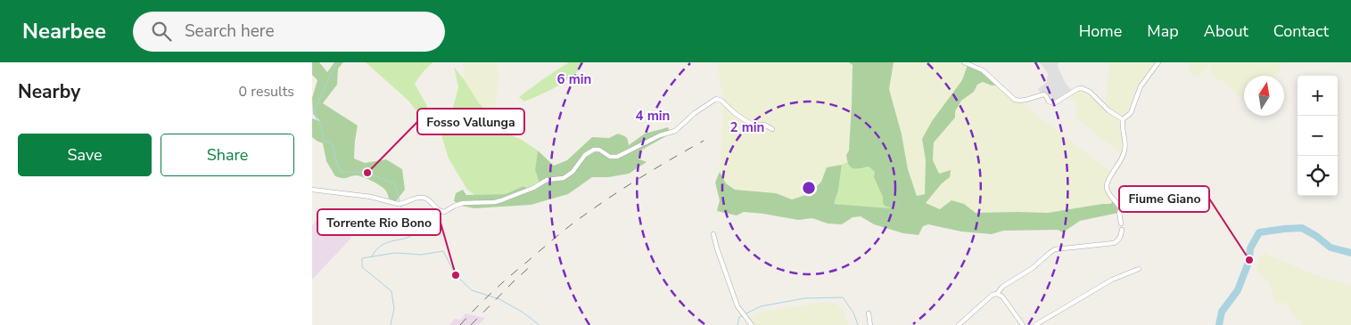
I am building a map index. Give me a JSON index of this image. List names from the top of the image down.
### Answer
{
  "places": ["Fosso Vallunga", "Fiume Giano", "Torrente Rio Bono"],
  "north": "top",
  "page": {
    "header": "Nearbee",
    "search": "Search here",
    "nav": [
      "Home",
      "Map",
      "About",
      "Contact"
    ],
    "heading": ["Nearby", "0 results"],
    "map_buttons": ["+", "−"],
    "buttons": ["Save", "Share"]
  },
  "rings": ["6 min", "4 min", "2 min"]
}
